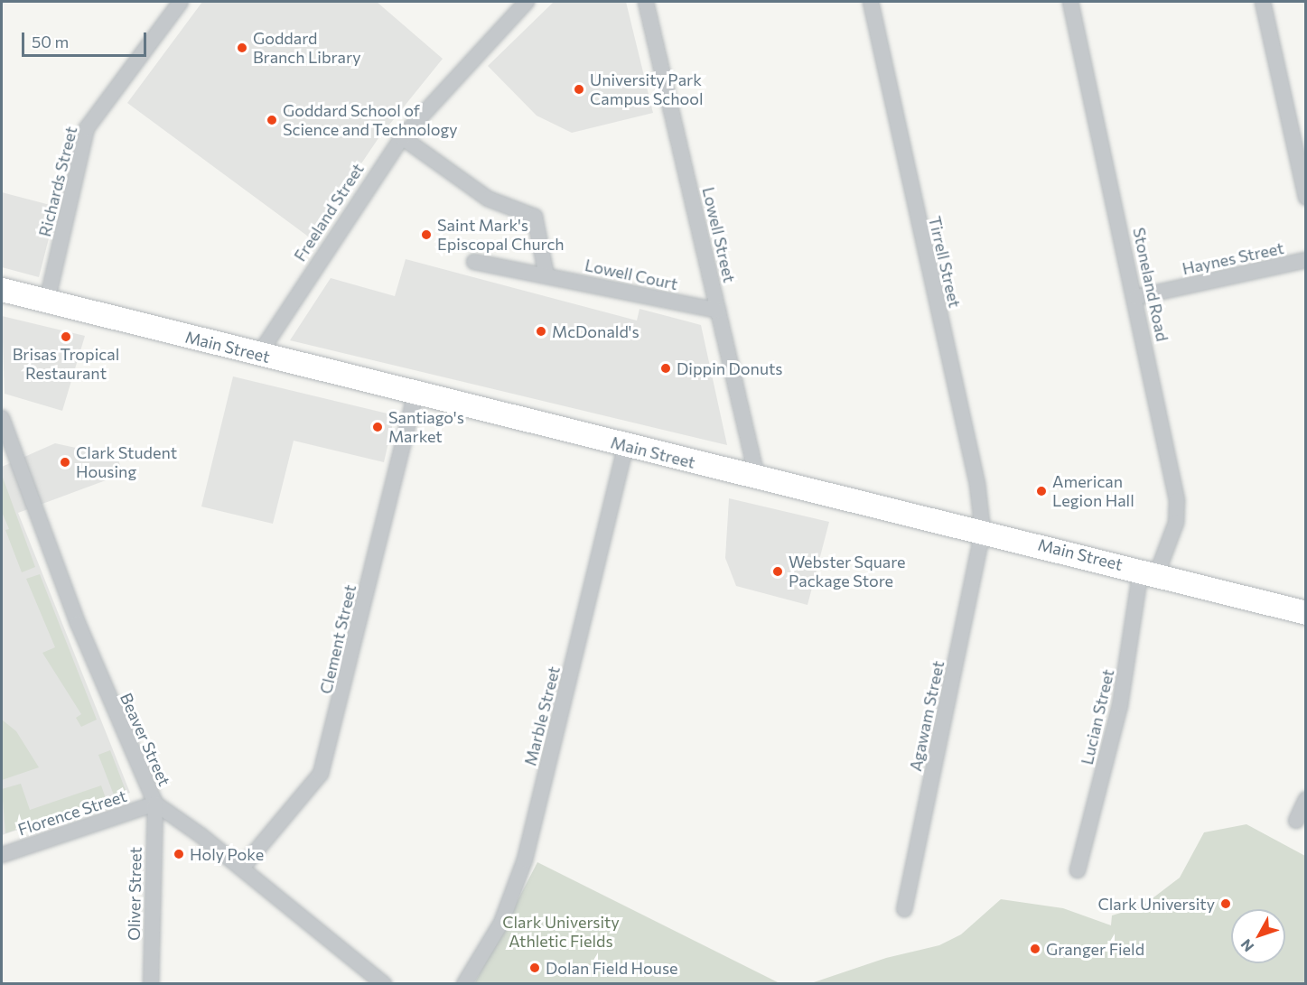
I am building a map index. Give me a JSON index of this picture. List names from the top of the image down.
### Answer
{
  "streets": {
    "main road": ["Main Street"],
    "street": [
      "Richards Street",
      "Freeland Street",
      "Lowell Street",
      "Haynes Street",
      "Tirrell Street",
      "Lowell Court",
      "Stoneland Road",
      "Clement Street",
      "Marble Street",
      "Agawam Street",
      "Lucian Street",
      "Beaver Street",
      "Florence Street",
      "Oliver Street"
    ]
  },
  "crossings": [
    ["Richards Street", "Main Street"],
    ["Freeland Street", "Main Street"],
    ["Lowell Street", "Lowell Court"],
    ["Lowell Street", "Main Street"],
    ["Haynes Street", "Stoneland Road"],
    ["Tirrell Street", "Main Street"],
    ["Tirrell Street", "Agawam Street"],
    ["Stoneland Road", "Main Street"],
    ["Stoneland Road", "Lucian Street"],
    ["Main Street", "Clement Street"],
    ["Main Street", "Marble Street"],
    ["Main Street", "Agawam Street"],
    ["Main Street", "Lucian Street"],
    ["Clement Street", "Beaver Street"],
    ["Beaver Street", "Florence Street"],
    ["Beaver Street", "Oliver Street"],
    ["Florence Street", "Oliver Street"]
  ],
  "parks": ["Clark University Athletic Fields"],
  "places": [
    "Goddard Branch Library",
    "University Park Campus School",
    "Goddard School of Science and Technology",
    "Saint Mark's Episcopal Church",
    "McDonald's",
    "Brisas Tropical Restaurant",
    "Dippin Donuts",
    "Santiago's Market",
    "Clark Student Housing",
    "American Legion Hall",
    "Webster Square Package Store",
    "Holy Poke",
    "Clark University",
    "Granger Field",
    "Dolan Field House"
  ],
  "scale_bar": "50 m",
  "north": "bottom left"
}
